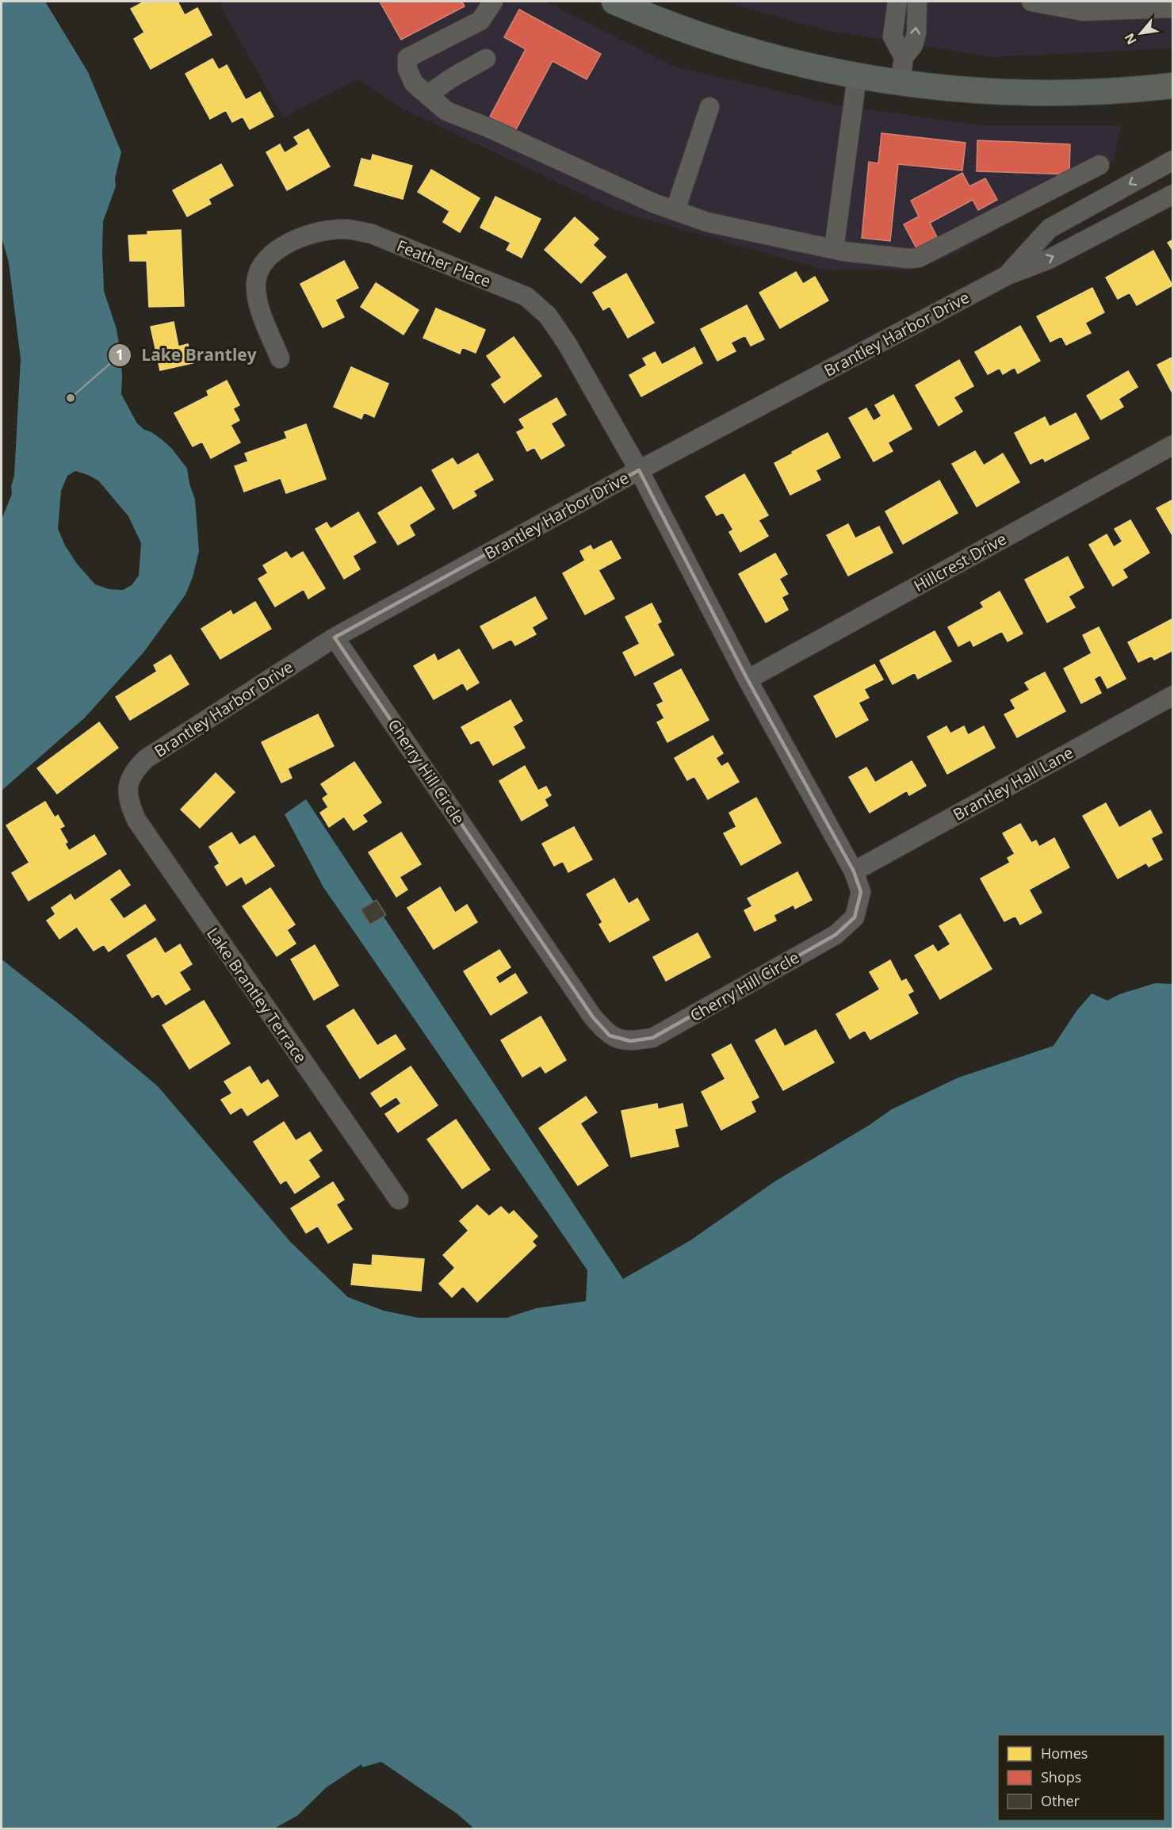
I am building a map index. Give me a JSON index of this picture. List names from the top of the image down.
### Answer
{
  "streets": {
    "street": [
      "Feather Place",
      "Brantley Harbor Drive",
      "Hillcrest Drive",
      "Cherry Hill Circle",
      "Brantley Hall Lane",
      "Lake Brantley Terrace"
    ]
  },
  "crossings": [
    ["Feather Place", "Brantley Harbor Drive"],
    ["Feather Place", "Cherry Hill Circle"],
    ["Brantley Harbor Drive", "Cherry Hill Circle"],
    ["Brantley Harbor Drive", "Lake Brantley Terrace"],
    ["Hillcrest Drive", "Cherry Hill Circle"],
    ["Cherry Hill Circle", "Brantley Hall Lane"]
  ],
  "places": ["Lake Brantley"],
  "legend": ["Homes", "Shops", "Other"],
  "north": "bottom left"
}
